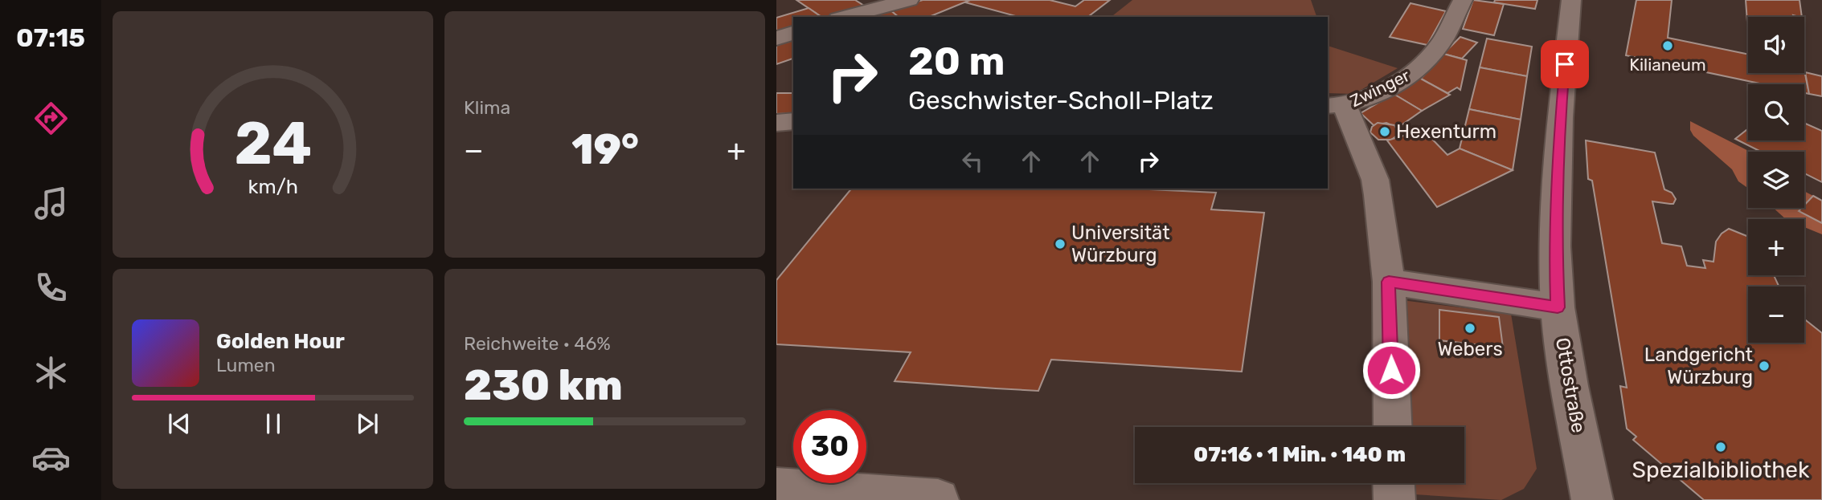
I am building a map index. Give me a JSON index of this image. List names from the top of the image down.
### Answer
{
  "streets": {
    "street": ["Zwinger", "Ottostraße"]
  },
  "places": [
    "Kilianeum",
    "Hexenturm",
    "Universität Würzburg",
    "Webers",
    "Landgericht Würzburg",
    "Spezialbibliothek"
  ],
  "page": {
    "tabs": "07:15",
    "tile": [
      "Klima",
      ["Reichweite · 46%", "230 km"]
    ],
    "map_buttons": ["+", "−"],
    "turn": ["20 m", "Geschwister-Scholl-Platz"],
    "heat": ["−", "19°", "+"],
    "song": ["Golden Hour", "Lumen"],
    "limit": "30",
    "trip": "07:16 · 1 Min. · 140 m",
    "gauge": ["24", "km/h"]
  }
}
